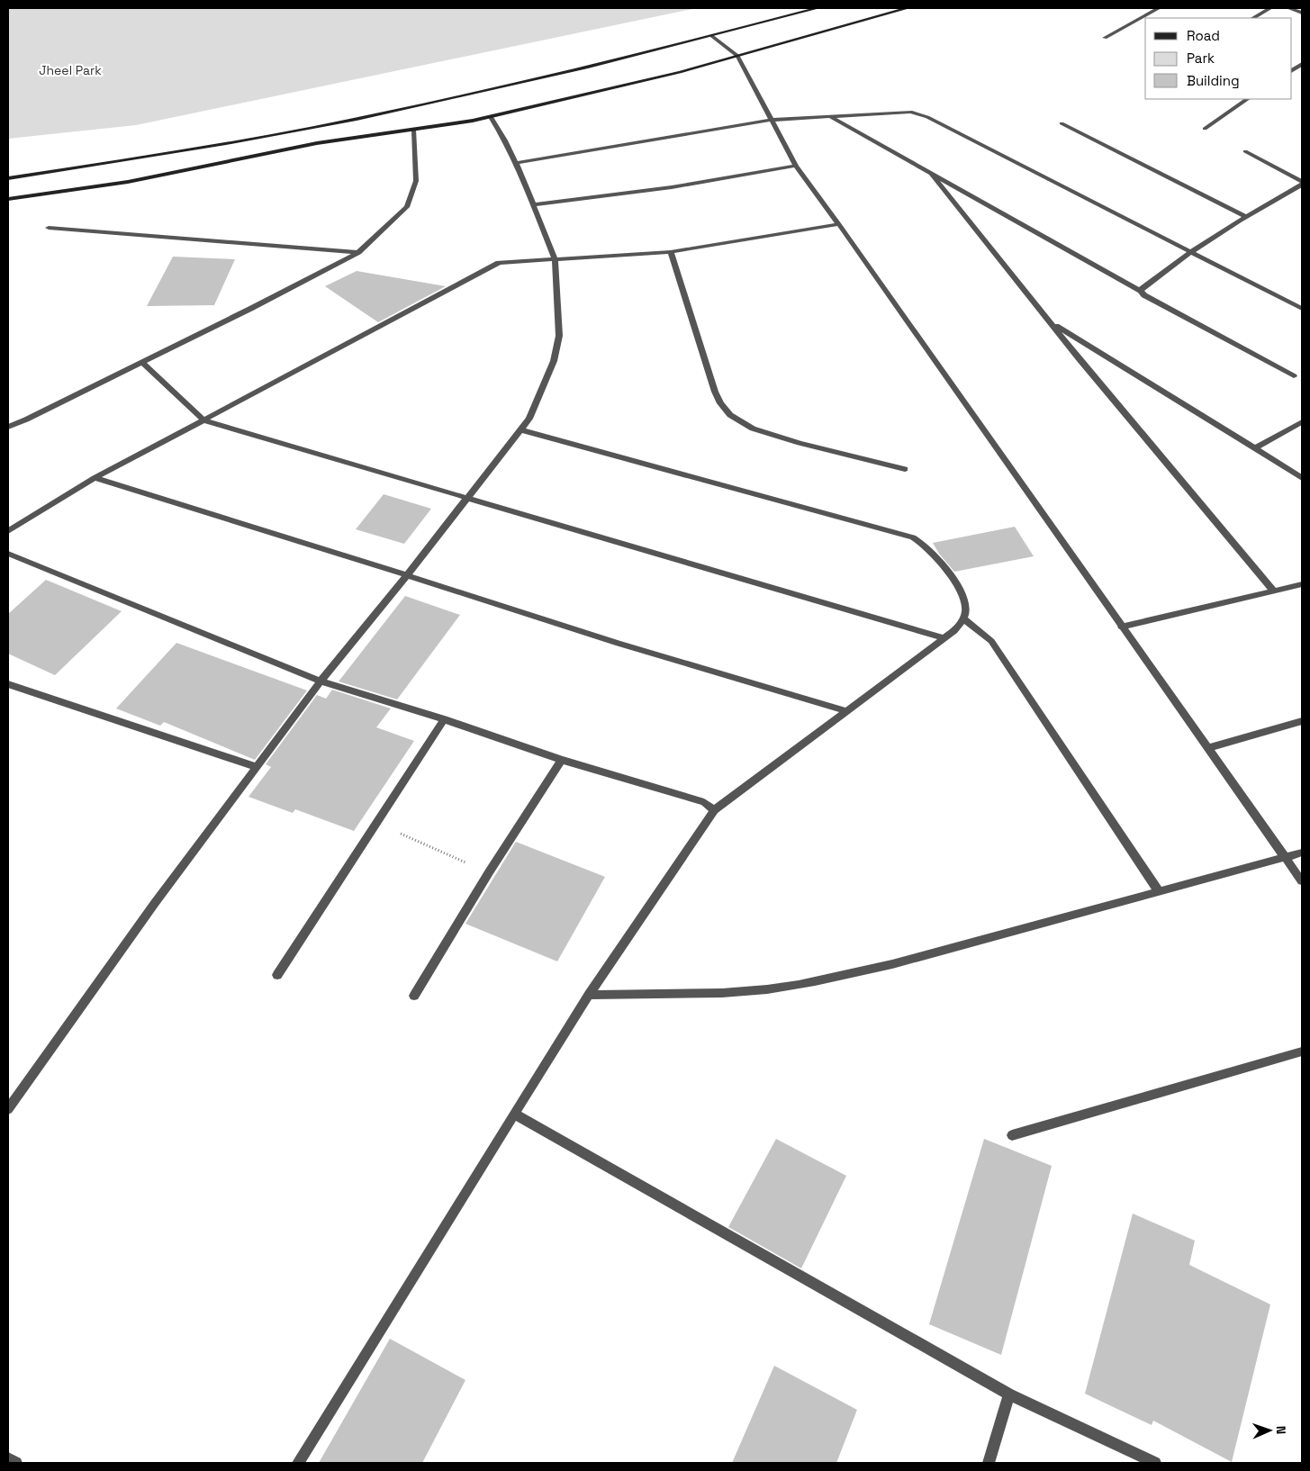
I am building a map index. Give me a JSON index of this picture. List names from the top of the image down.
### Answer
{
  "parks": ["Jheel Park"],
  "legend": ["Road", "Park", "Building"],
  "north": "right"
}
